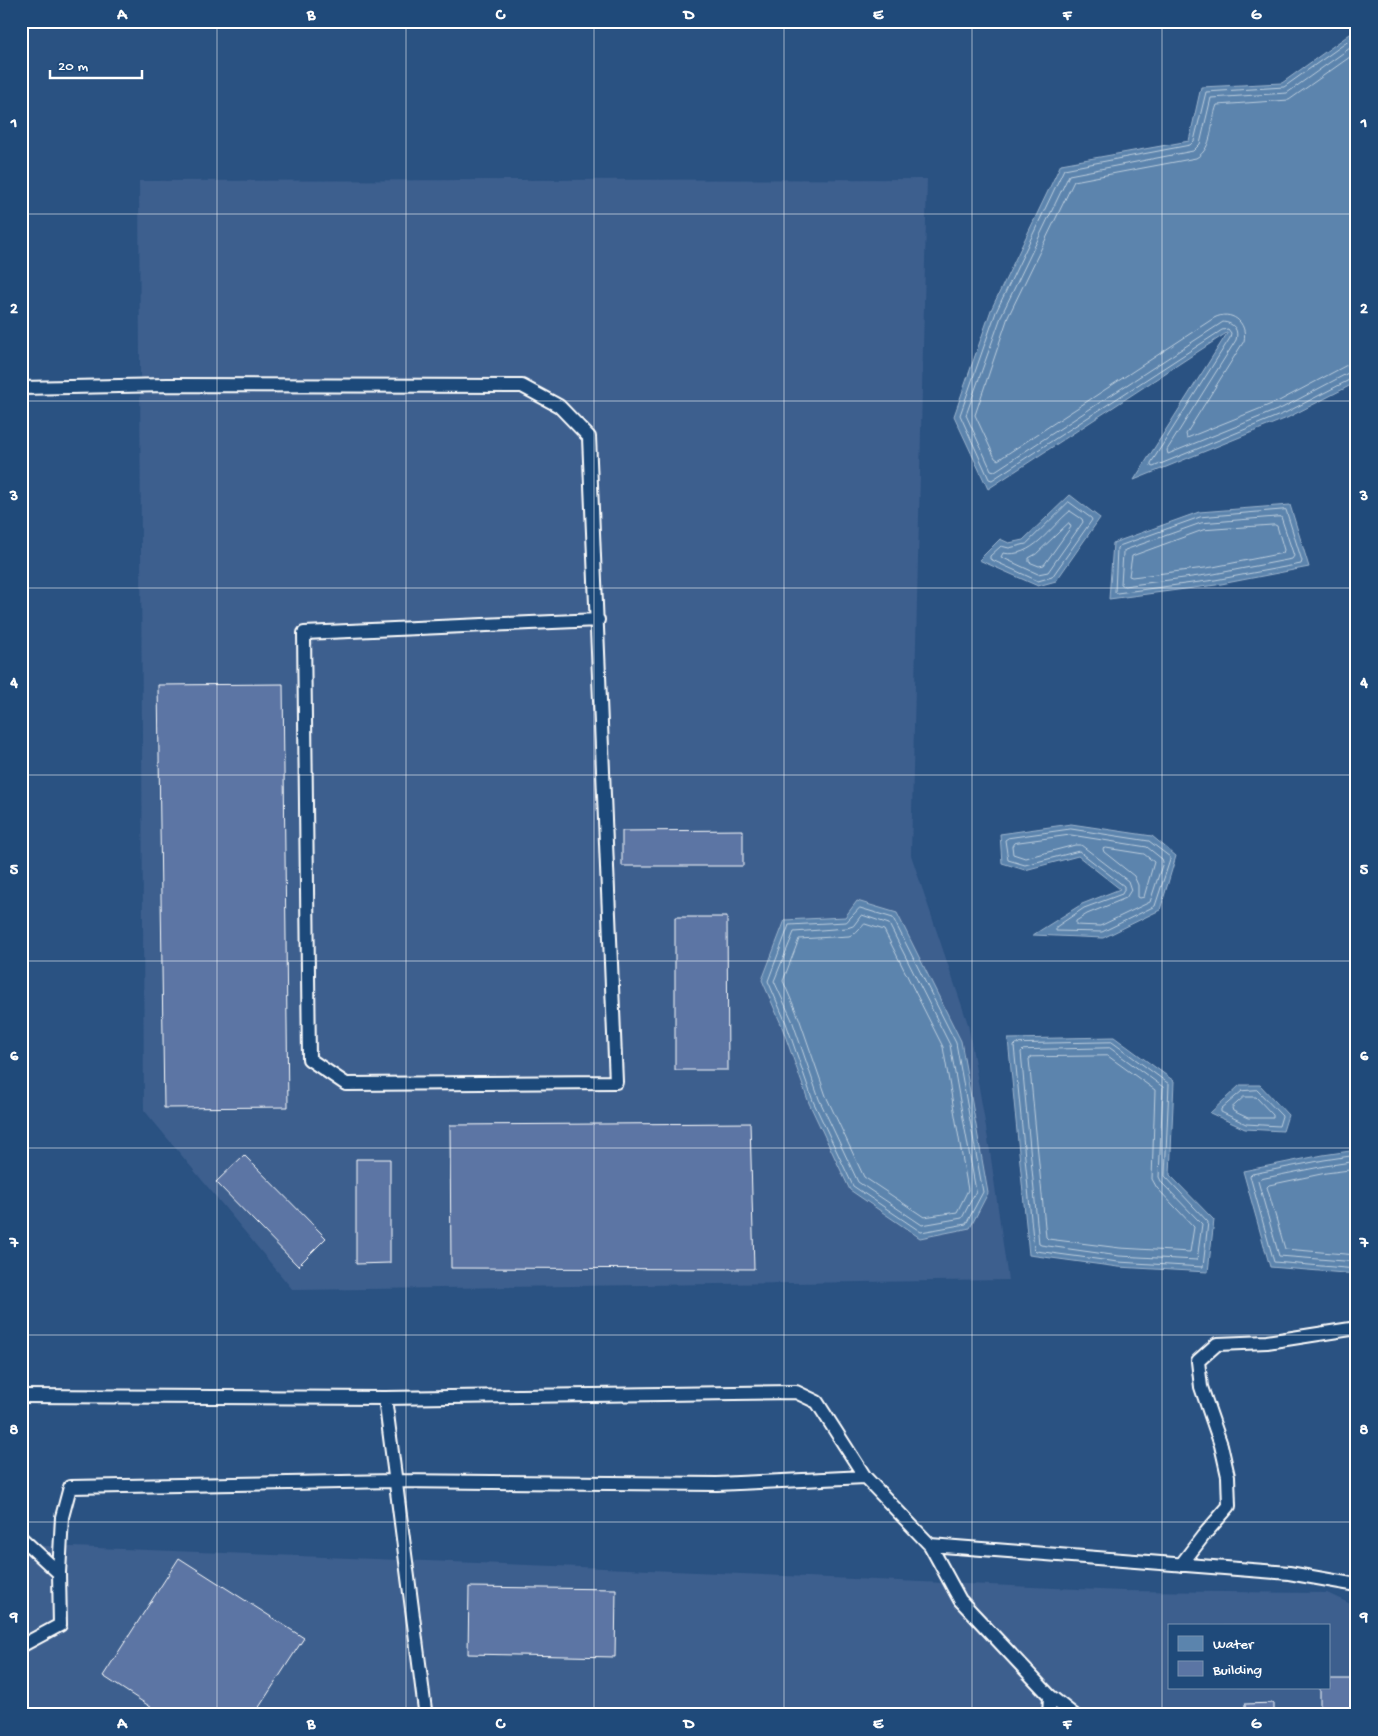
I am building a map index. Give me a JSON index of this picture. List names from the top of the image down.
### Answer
{
  "legend": ["Water", "Building"],
  "scale_bar": "20 m",
  "grid": {
    "columns": [
      "A",
      "B",
      "C",
      "D",
      "E",
      "F",
      "G"
    ],
    "rows": [
      "1",
      "2",
      "3",
      "4",
      "5",
      "6",
      "7",
      "8",
      "9"
    ]
  }
}
